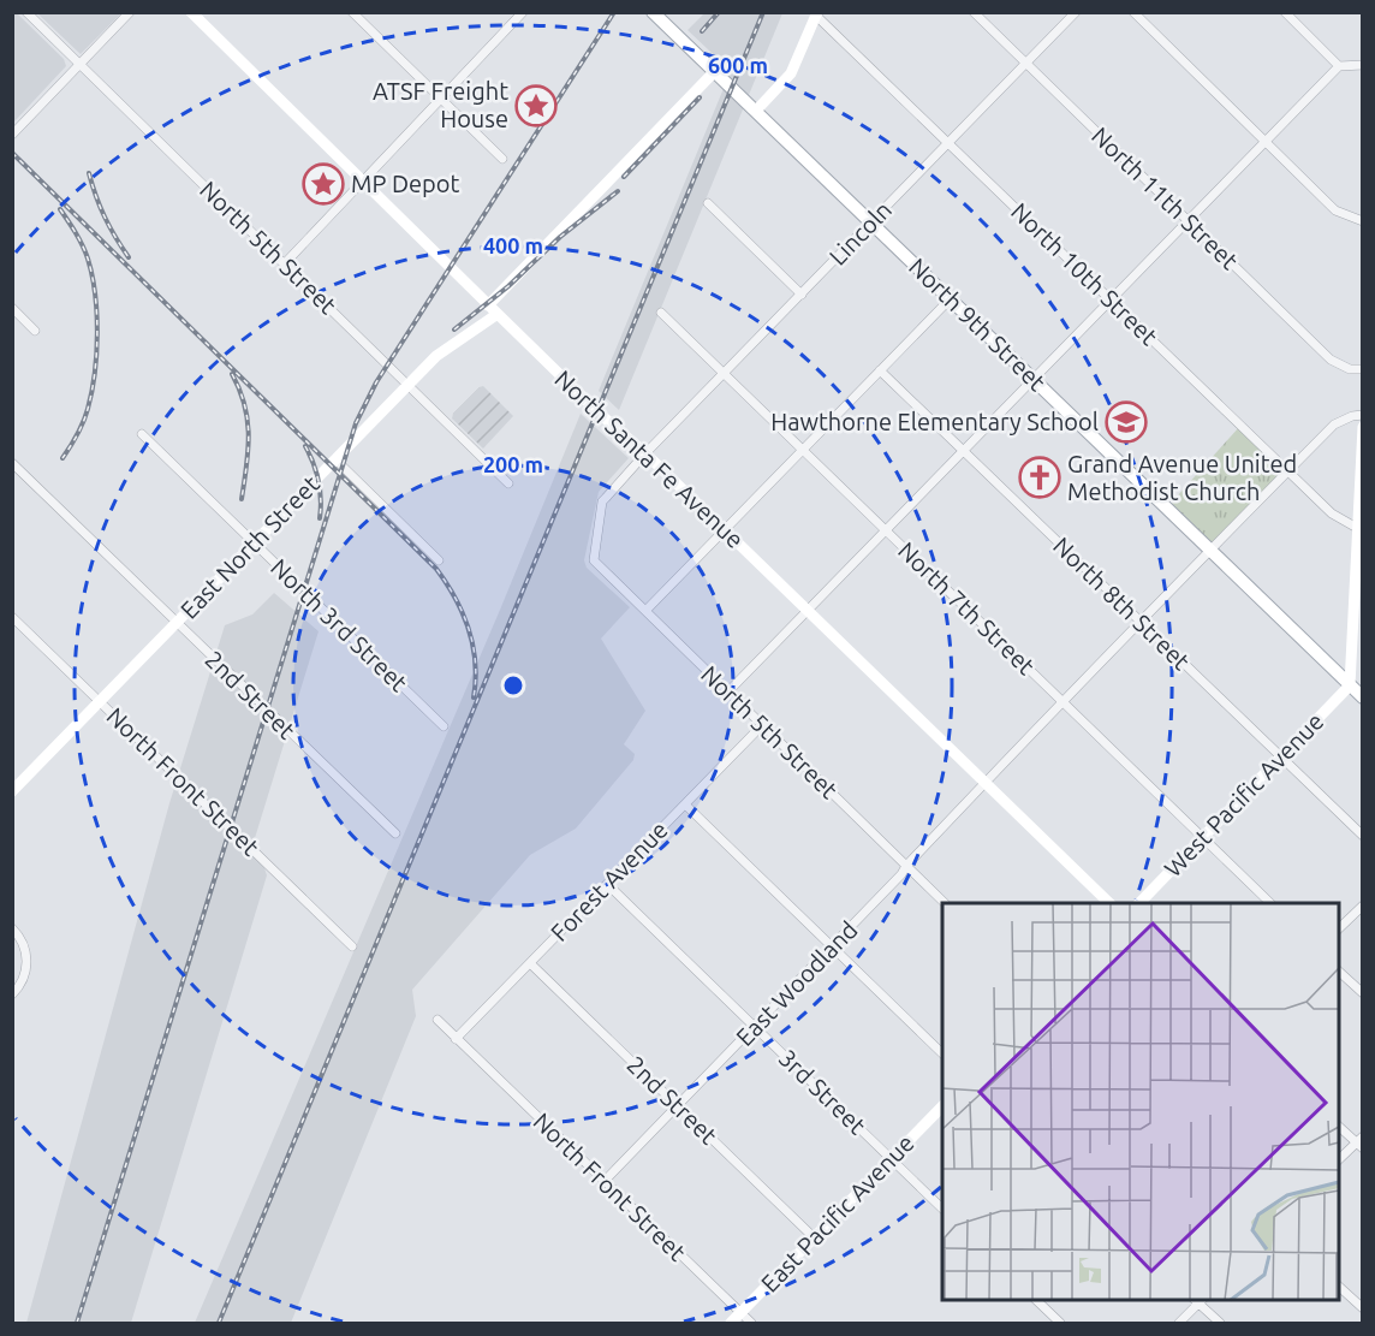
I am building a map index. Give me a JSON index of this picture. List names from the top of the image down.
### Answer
{
  "streets": {
    "main road": [
      "North 9th Street",
      "North Santa Fe Avenue",
      "East North Street",
      "West Pacific Avenue",
      "East Pacific Avenue"
    ],
    "street": [
      "North 11th Street",
      "Lincoln",
      "North 5th Street",
      "North 10th Street",
      "North 8th Street",
      "North 7th Street",
      "North 3rd Street",
      "2nd Street",
      "North Front Street",
      "Forest Avenue",
      "East Woodland",
      "3rd Street"
    ]
  },
  "crossings": [
    ["North 11th Street", "Lincoln"],
    ["Lincoln", "North 5th Street"],
    ["Lincoln", "North 10th Street"],
    ["Lincoln", "North 9th Street"],
    ["Lincoln", "North Santa Fe Avenue"],
    ["Lincoln", "North 7th Street"],
    ["North 5th Street", "East North Street"],
    ["North 5th Street", "Forest Avenue"],
    ["North 5th Street", "East Woodland"],
    ["North 10th Street", "East Woodland"],
    ["North 9th Street", "West Pacific Avenue"],
    ["North 9th Street", "East Woodland"],
    ["North Santa Fe Avenue", "East North Street"],
    ["North Santa Fe Avenue", "East Woodland"],
    ["East North Street", "North 3rd Street"],
    ["East North Street", "2nd Street"],
    ["East North Street", "North Front Street"],
    ["North 8th Street", "West Pacific Avenue"],
    ["North 8th Street", "East Woodland"],
    ["North 7th Street", "West Pacific Avenue"],
    ["North 7th Street", "East Woodland"],
    ["2nd Street", "Forest Avenue"],
    ["2nd Street", "East Woodland"],
    ["2nd Street", "East Pacific Avenue"],
    ["North Front Street", "Forest Avenue"],
    ["North Front Street", "East Woodland"],
    ["North Front Street", "East Pacific Avenue"],
    ["Forest Avenue", "3rd Street"],
    ["East Woodland", "3rd Street"],
    ["3rd Street", "East Pacific Avenue"]
  ],
  "places": {
    "place": ["ATSF Freight House", "MP Depot"],
    "school or university": ["Hawthorne Elementary School"],
    "church": ["Grand Avenue United Methodist Church"]
  },
  "rings": ["600 m", "400 m", "200 m"]
}
